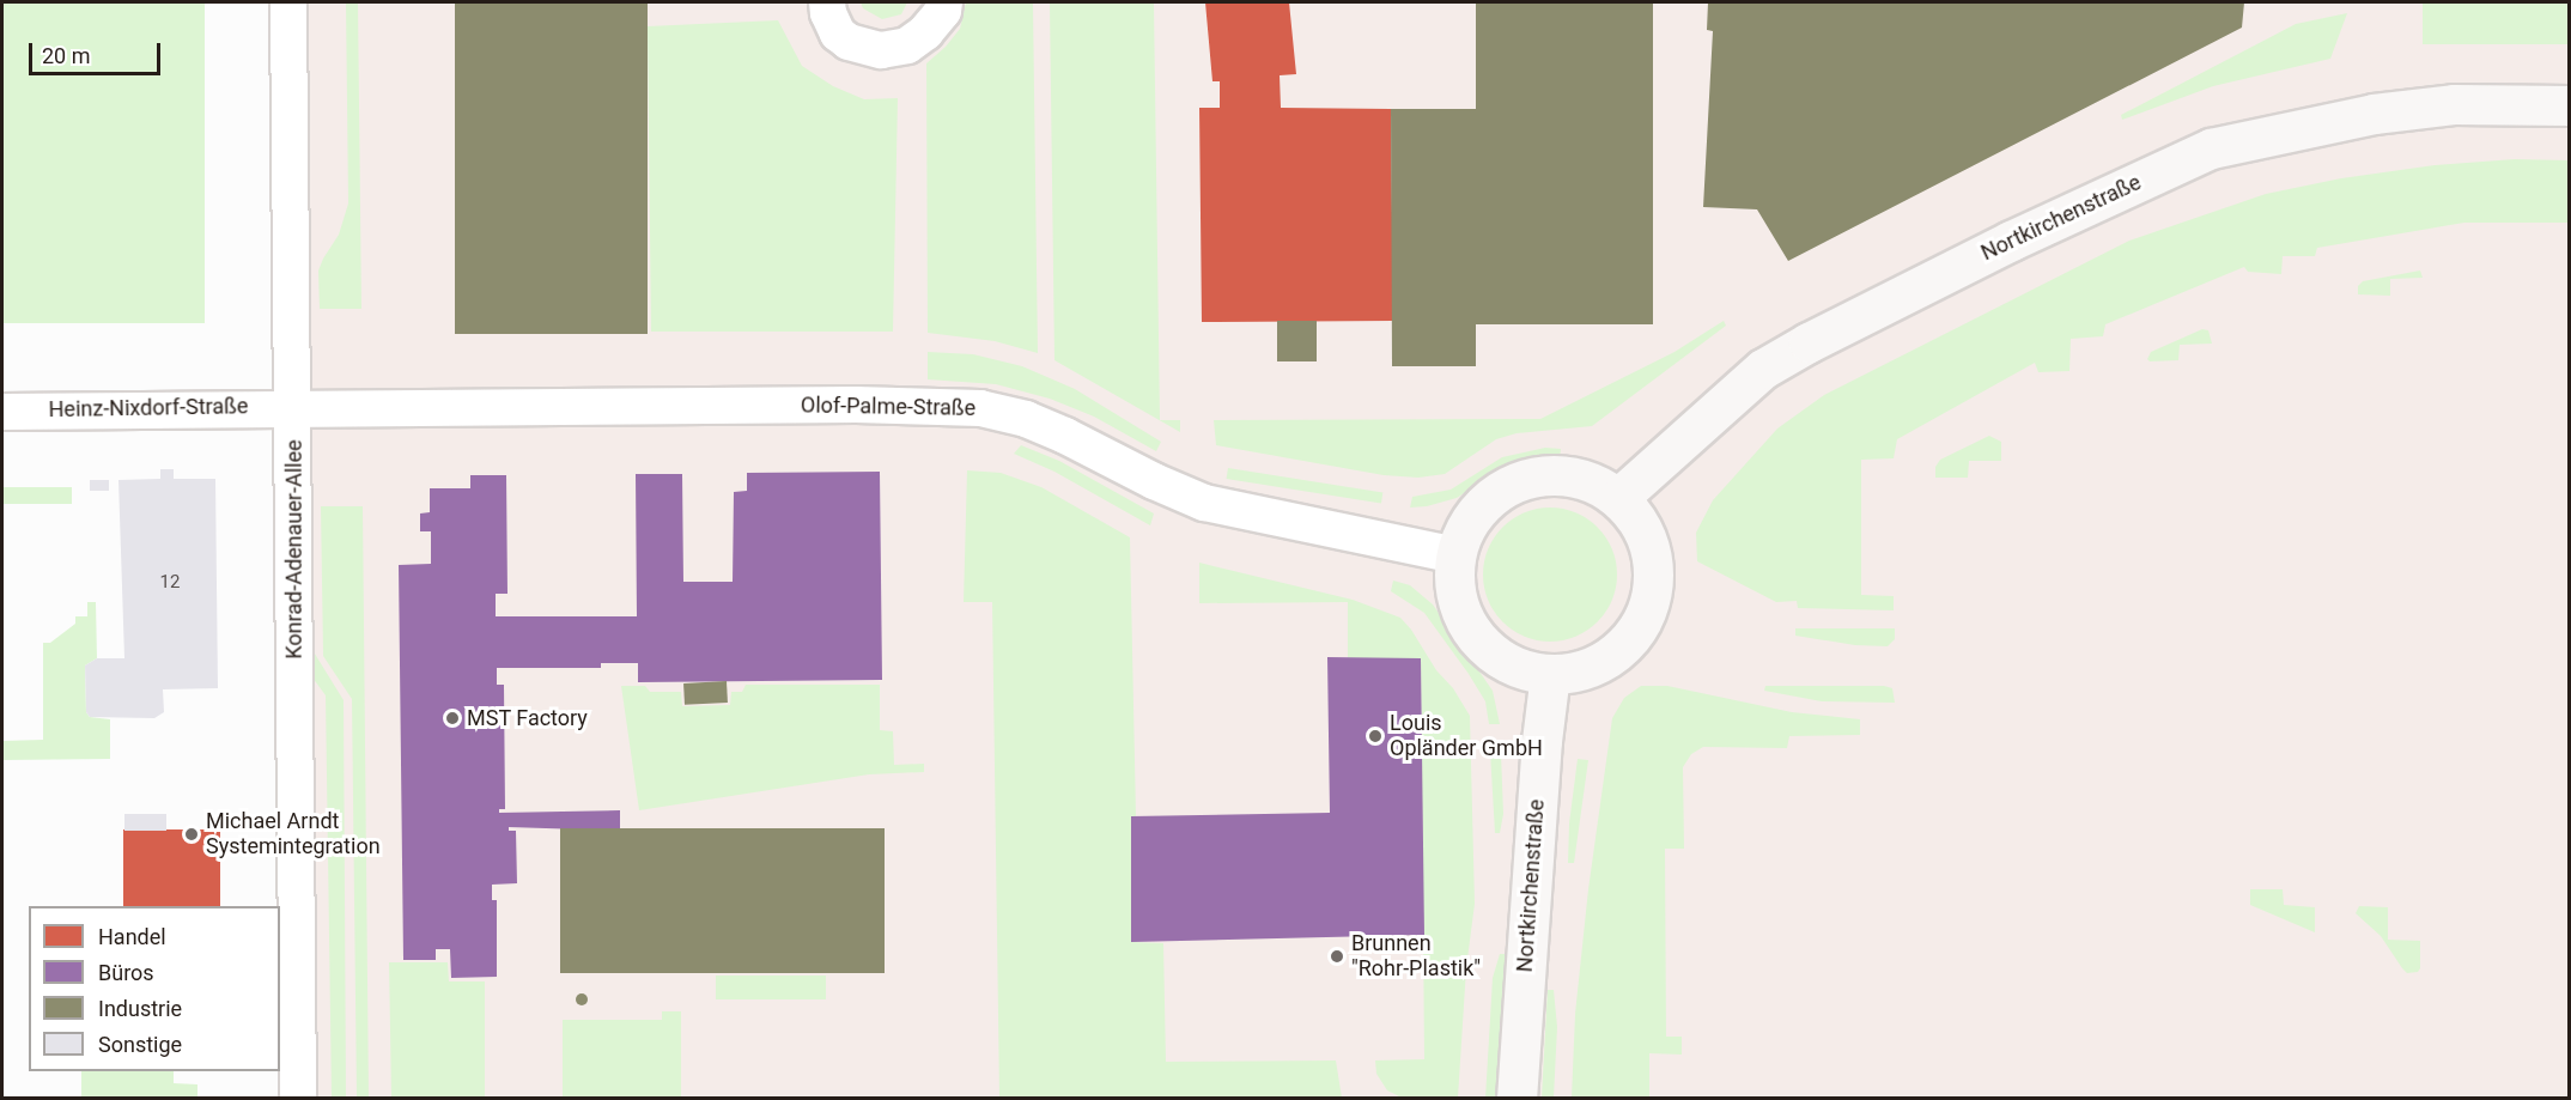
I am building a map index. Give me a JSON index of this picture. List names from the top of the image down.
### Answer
{
  "streets": {
    "main road": ["Nortkirchenstraße"],
    "street": ["Olof-Palme-Straße", "Heinz-Nixdorf-Straße", "Konrad-Adenauer-Allee"]
  },
  "crossings": [
    ["Nortkirchenstraße", "Olof-Palme-Straße"],
    ["Olof-Palme-Straße", "Heinz-Nixdorf-Straße"],
    ["Olof-Palme-Straße", "Konrad-Adenauer-Allee"],
    ["Heinz-Nixdorf-Straße", "Konrad-Adenauer-Allee"]
  ],
  "places": [
    "MST Factory",
    "Louis Opländer GmbH",
    "Michael Arndt Systemintegration",
    "Brunnen \"Rohr-Plastik\""
  ],
  "house_numbers": ["12"],
  "legend": [
    "Handel",
    "Büros",
    "Industrie",
    "Sonstige"
  ],
  "scale_bar": "20 m"
}
